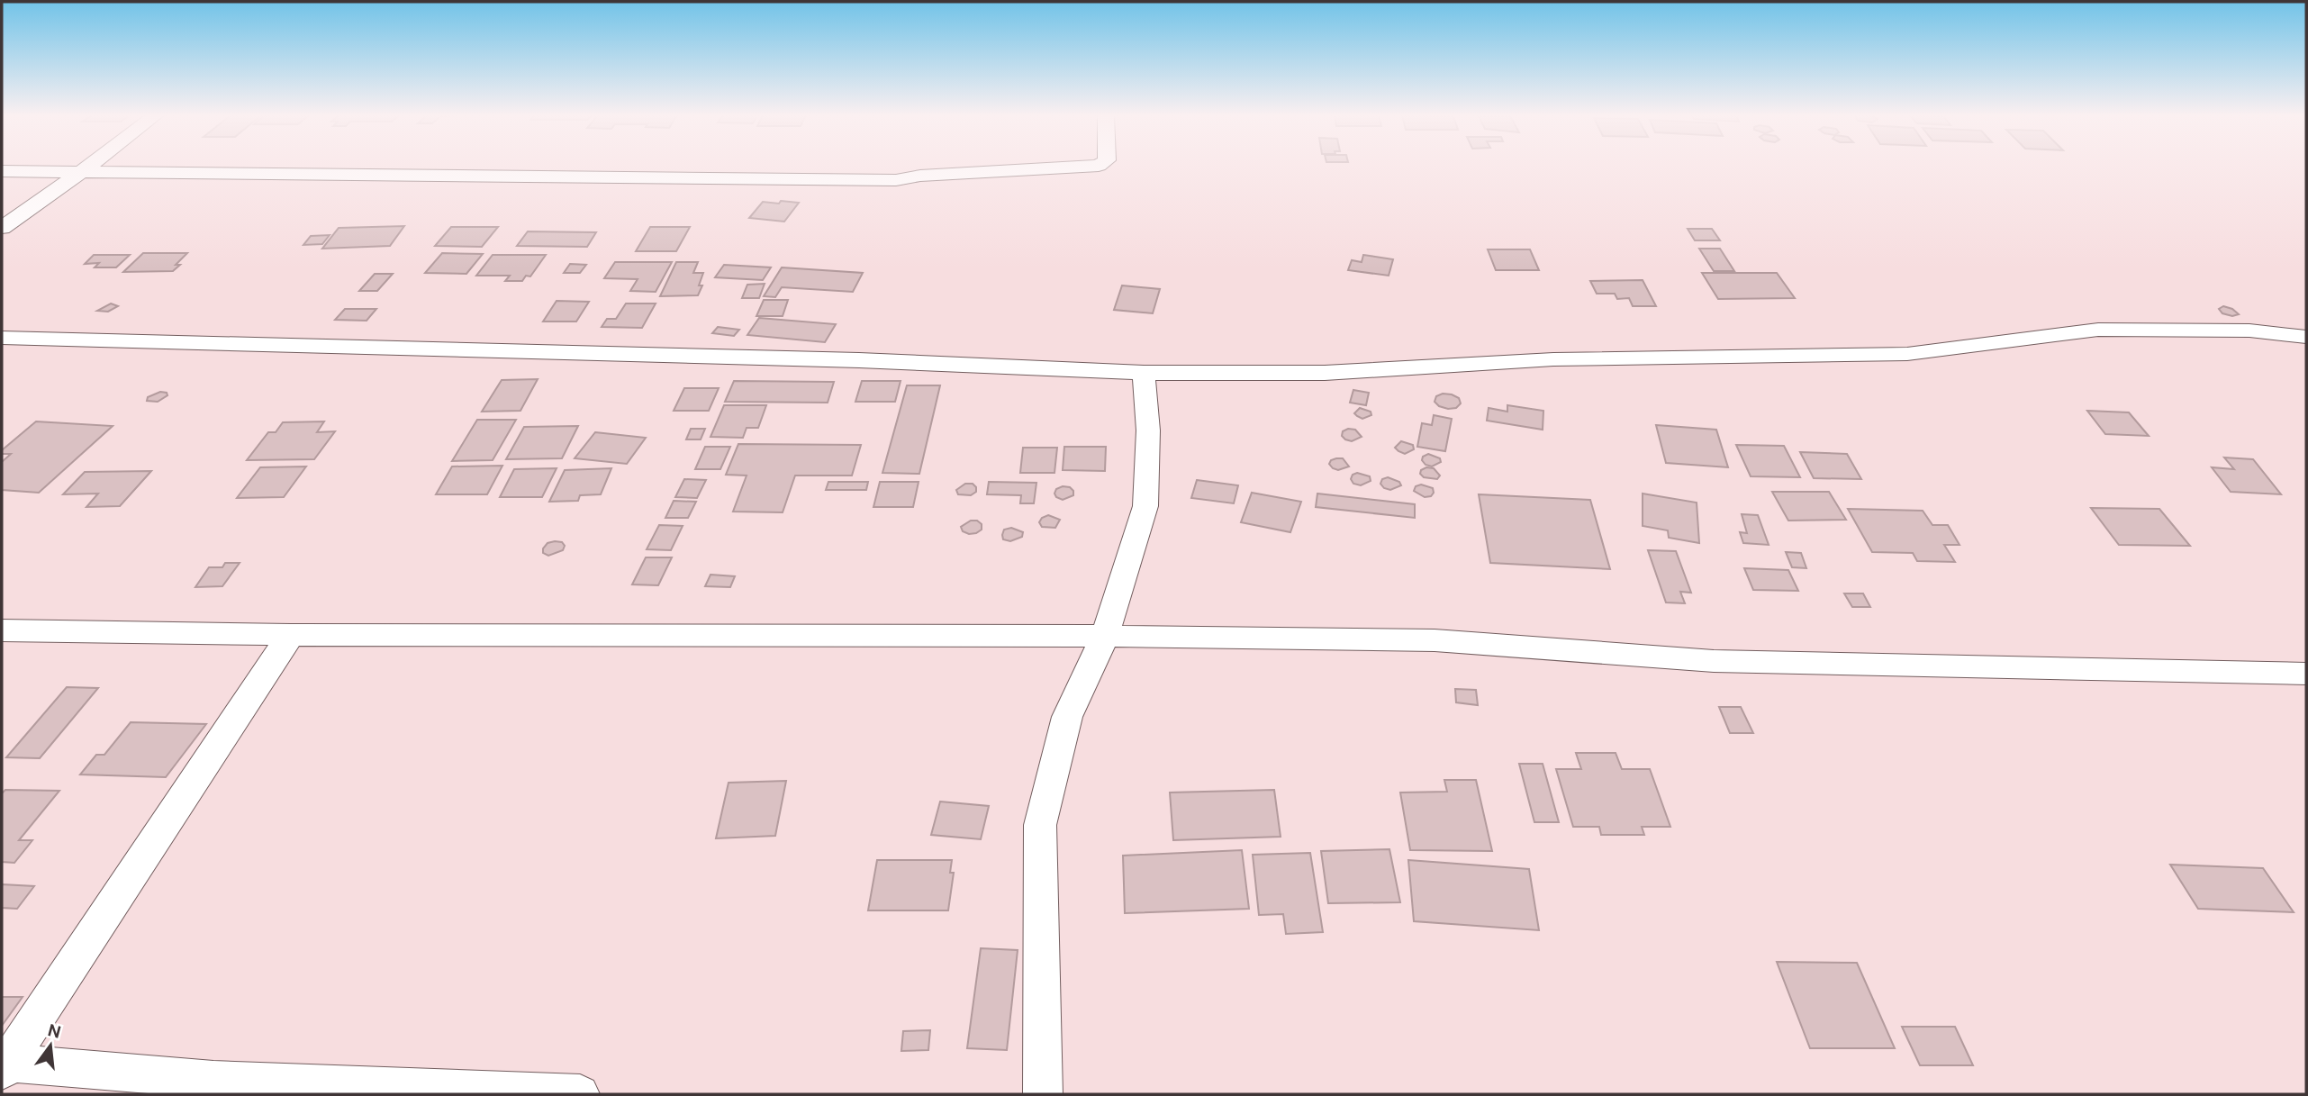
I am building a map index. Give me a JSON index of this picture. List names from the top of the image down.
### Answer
{
  "north": "top"
}
